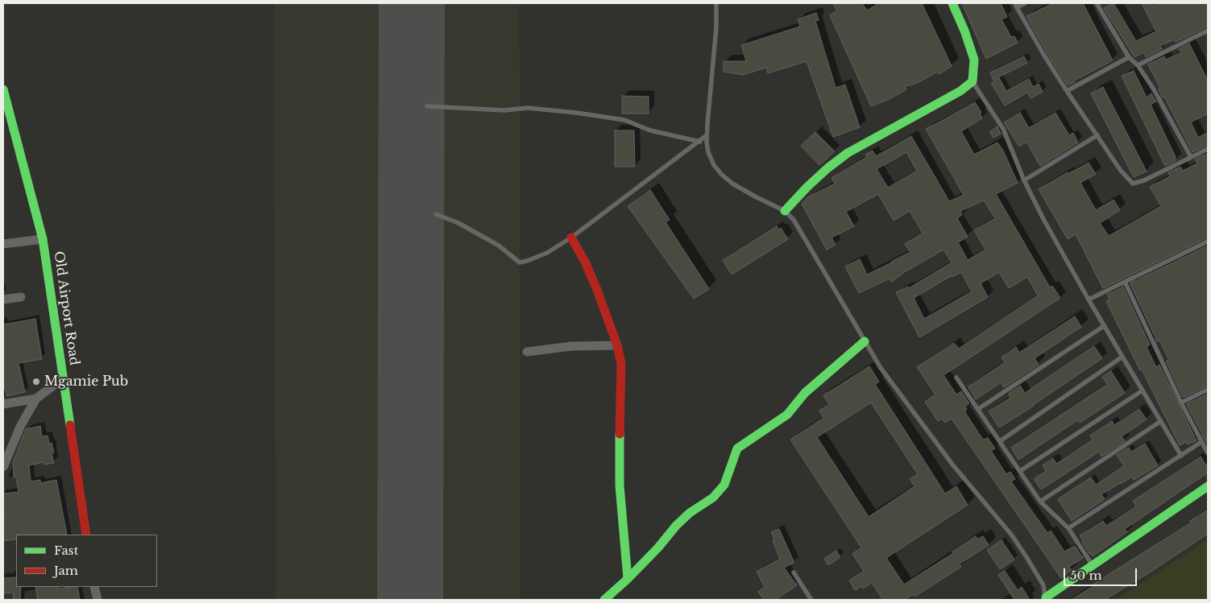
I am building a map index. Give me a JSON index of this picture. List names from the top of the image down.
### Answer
{
  "streets": {
    "street": ["Old Airport Road"]
  },
  "places": ["Mgamie Pub"],
  "legend": ["Fast", "Jam"],
  "scale_bar": "50 m"
}
